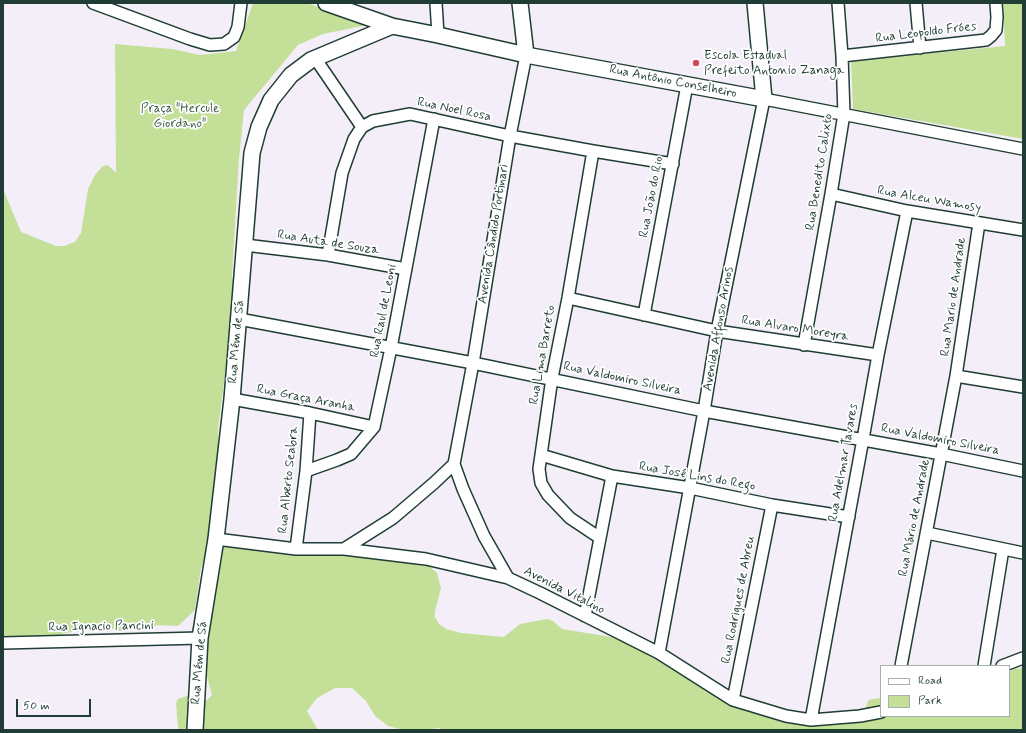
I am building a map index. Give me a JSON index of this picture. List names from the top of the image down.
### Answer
{
  "streets": {
    "street": [
      "Rua Leopoldo Fróes",
      "Rua Antônio Conselheiro",
      "Rua Noel Rosa",
      "Rua Benedito Calixto",
      "Rua João do Rio",
      "Rua Alceu Wamosy",
      "Avenida Cândido Portinari",
      "Rua Auta de Souza",
      "Rua Mario de Andrade",
      "Rua Raul de Leoni",
      "Avenida Affonso Arinos",
      "Rua Alvaro Moreyra",
      "Rua Mém de Sá",
      "Rua Lima Barreto",
      "Rua Valdomiro Silveira",
      "Rua Graça Aranha",
      "Rua Adelmar Tavares",
      "Rua José Lins do Rego",
      "Rua Alberto Seabra",
      "Rua Mário de Andrade",
      "Avenida Vitalino",
      "Rua Rodrigues de Abreu",
      "Rua Ignacio Pancini"
    ]
  },
  "crossings": [
    ["Rua Leopoldo Fróes", "Rua Benedito Calixto"],
    ["Rua Antônio Conselheiro", "Rua Benedito Calixto"],
    ["Rua Antônio Conselheiro", "Rua João do Rio"],
    ["Rua Antônio Conselheiro", "Avenida Cândido Portinari"],
    ["Rua Antônio Conselheiro", "Avenida Affonso Arinos"],
    ["Rua Antônio Conselheiro", "Rua Mém de Sá"],
    ["Rua Noel Rosa", "Rua João do Rio"],
    ["Rua Noel Rosa", "Avenida Cândido Portinari"],
    ["Rua Noel Rosa", "Rua Raul de Leoni"],
    ["Rua Noel Rosa", "Rua Lima Barreto"],
    ["Rua Benedito Calixto", "Rua Alceu Wamosy"],
    ["Rua Benedito Calixto", "Rua Alvaro Moreyra"],
    ["Rua João do Rio", "Rua Alvaro Moreyra"],
    ["Rua Alceu Wamosy", "Rua Mario de Andrade"],
    ["Rua Alceu Wamosy", "Rua Adelmar Tavares"],
    ["Avenida Cândido Portinari", "Rua Valdomiro Silveira"],
    ["Rua Auta de Souza", "Rua Raul de Leoni"],
    ["Rua Auta de Souza", "Rua Mém de Sá"],
    ["Rua Mario de Andrade", "Rua Mário de Andrade"],
    ["Rua Raul de Leoni", "Rua Valdomiro Silveira"],
    ["Rua Raul de Leoni", "Rua Graça Aranha"],
    ["Rua Raul de Leoni", "Rua Alberto Seabra"],
    ["Avenida Affonso Arinos", "Rua Alvaro Moreyra"],
    ["Avenida Affonso Arinos", "Rua Valdomiro Silveira"],
    ["Avenida Affonso Arinos", "Rua José Lins do Rego"],
    ["Avenida Affonso Arinos", "Avenida Vitalino"],
    ["Rua Alvaro Moreyra", "Rua Lima Barreto"],
    ["Rua Alvaro Moreyra", "Rua Adelmar Tavares"],
    ["Rua Mém de Sá", "Rua Valdomiro Silveira"],
    ["Rua Mém de Sá", "Rua Graça Aranha"],
    ["Rua Mém de Sá", "Avenida Vitalino"],
    ["Rua Mém de Sá", "Rua Ignacio Pancini"],
    ["Rua Lima Barreto", "Rua Valdomiro Silveira"],
    ["Rua Lima Barreto", "Rua José Lins do Rego"],
    ["Rua Valdomiro Silveira", "Rua Adelmar Tavares"],
    ["Rua Valdomiro Silveira", "Rua Mário de Andrade"],
    ["Rua Graça Aranha", "Rua Alberto Seabra"],
    ["Rua Adelmar Tavares", "Rua José Lins do Rego"],
    ["Rua Adelmar Tavares", "Avenida Vitalino"],
    ["Rua José Lins do Rego", "Rua Rodrigues de Abreu"],
    ["Rua Alberto Seabra", "Avenida Vitalino"],
    ["Avenida Vitalino", "Rua Rodrigues de Abreu"]
  ],
  "parks": ["Praça \"Hercule Giordano\""],
  "places": ["Escola Estadual Prefeito Antonio Zanaga"],
  "legend": ["Road", "Park"],
  "scale_bar": "50 m"
}
